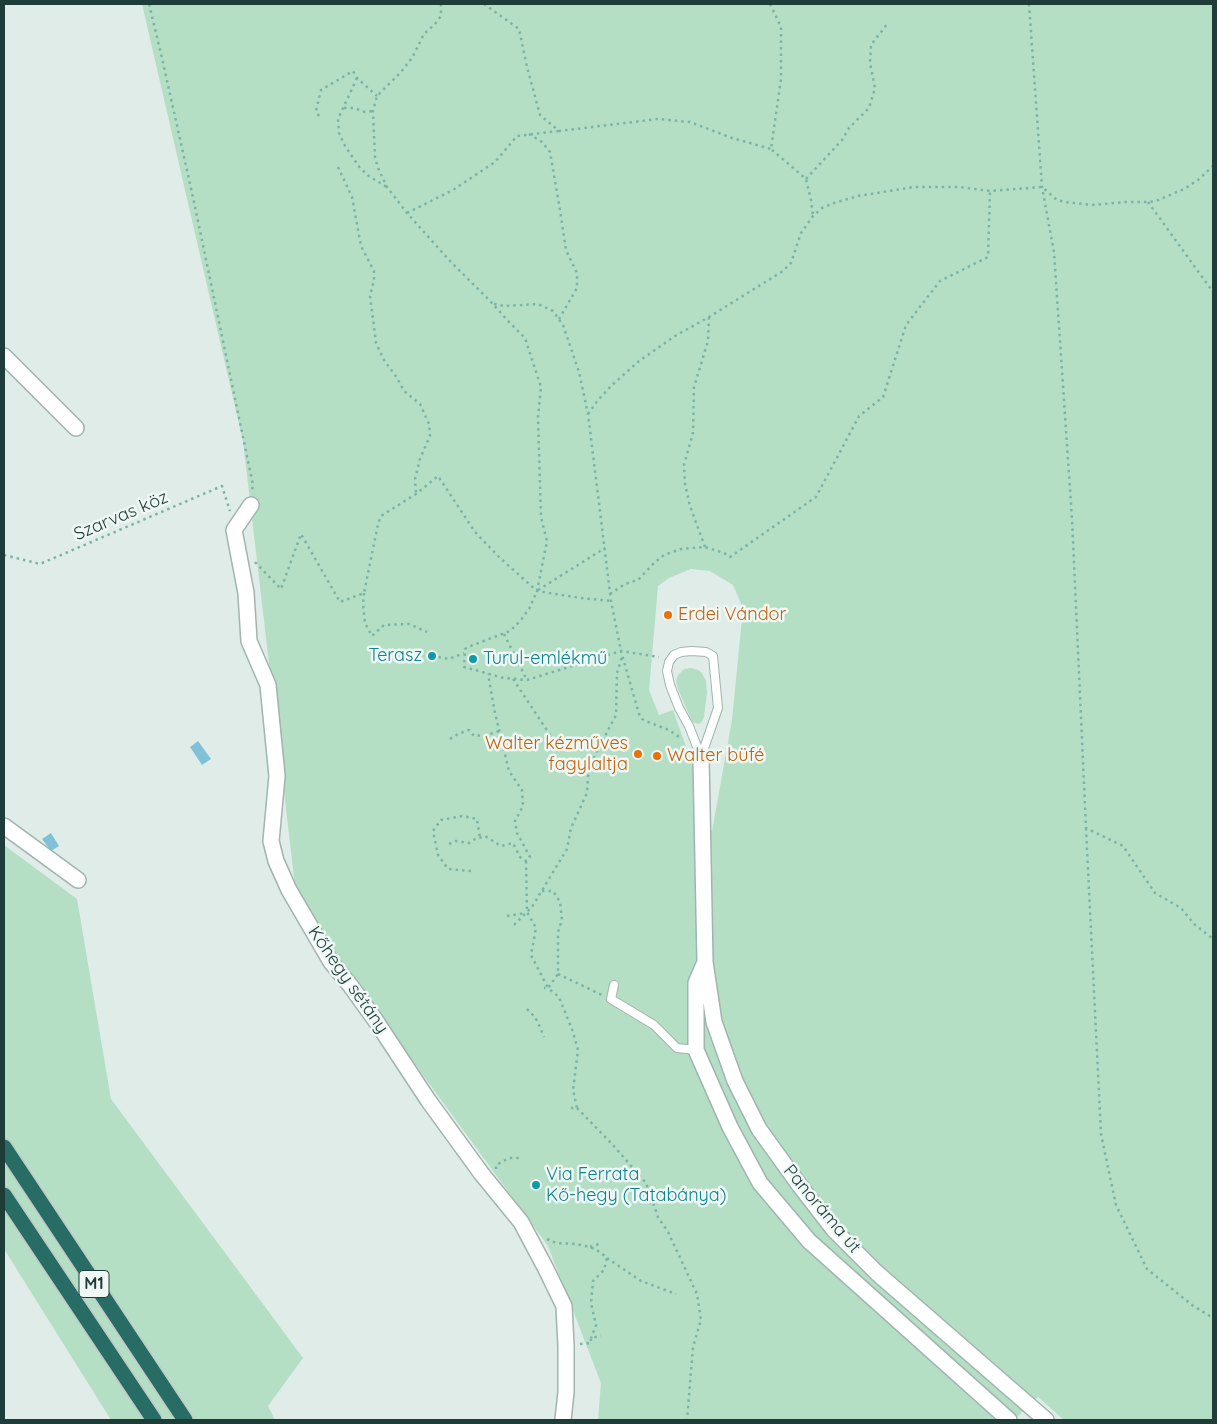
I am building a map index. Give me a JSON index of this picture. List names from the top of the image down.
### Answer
{
  "streets": {
    "highway": ["M1"],
    "street": ["Kőhegy sétány", "Panoráma út"],
    "path": ["Szarvas köz"]
  },
  "places": [
    "Erdei Vándor",
    "Terasz",
    "Turul-emlékmű",
    "Walter kézműves fagylaltja",
    "Walter büfé",
    "Via Ferrata Kő-hegy (Tatabánya)"
  ]
}
